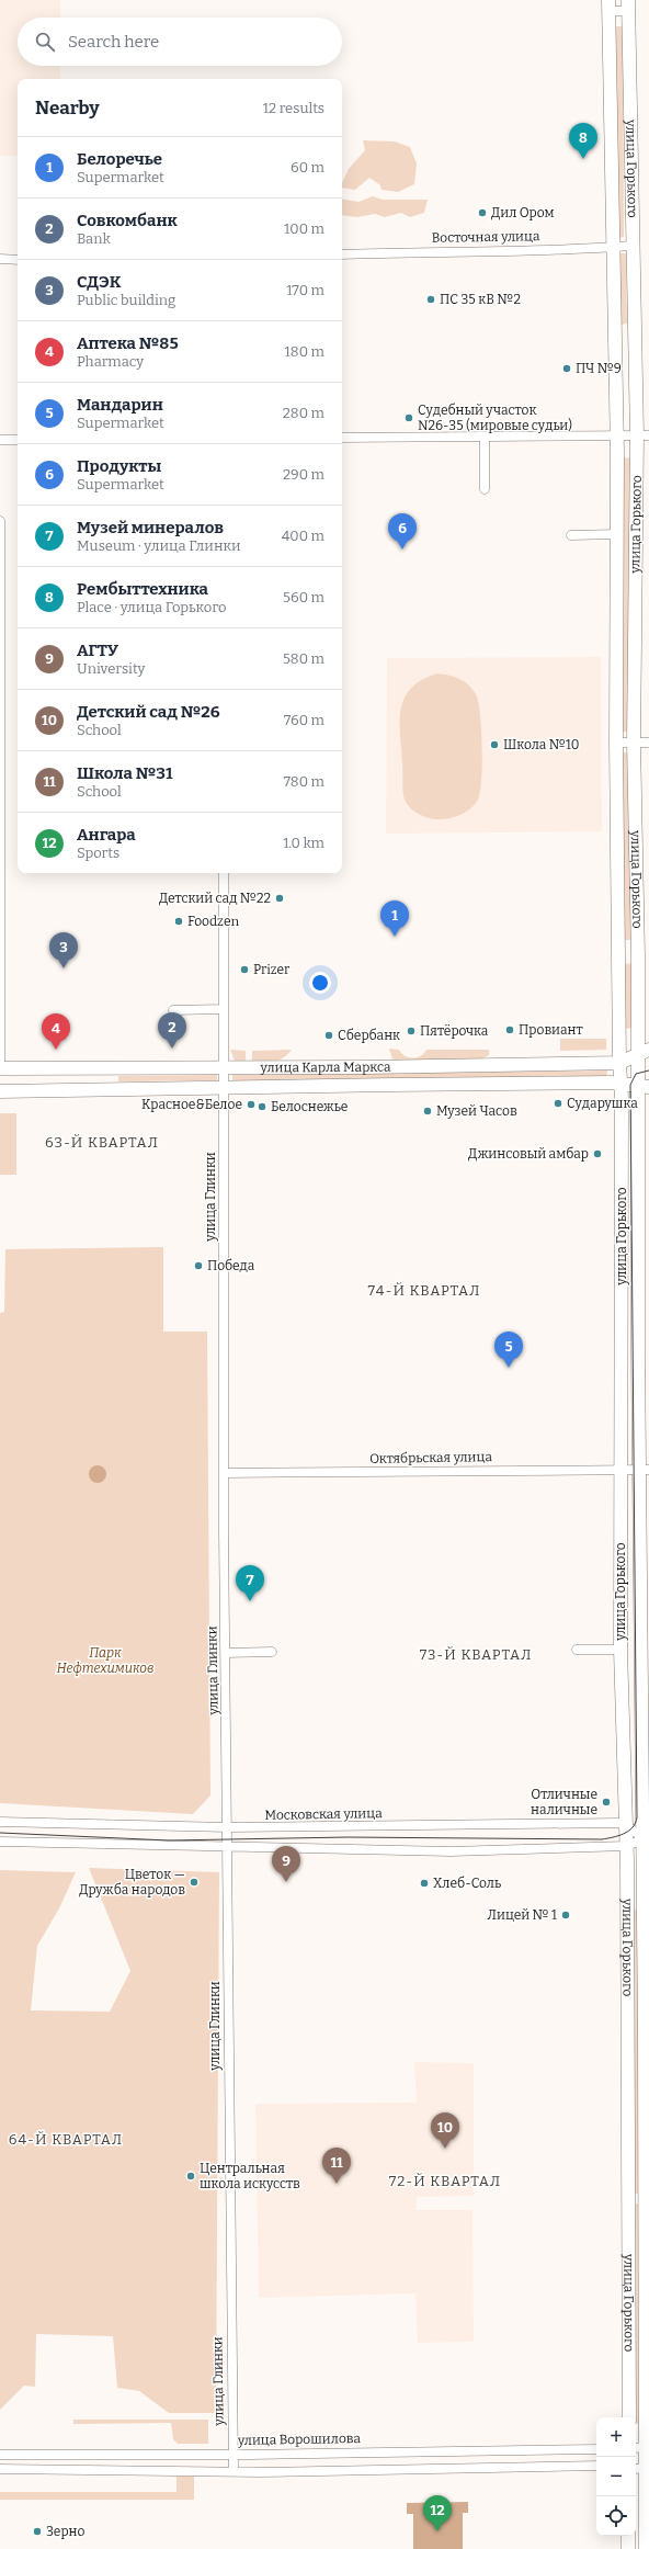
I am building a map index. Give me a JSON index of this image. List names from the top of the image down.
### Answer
{
  "streets": {
    "street": [
      "улица Горького",
      "Восточная улица",
      "улица Карла Маркса",
      "улица Глинки",
      "Октябрьская улица",
      "Московская улица",
      "улица Ворошилова"
    ]
  },
  "crossings": [
    ["улица Горького", "Восточная улица"],
    ["улица Горького", "улица Карла Маркса"],
    ["улица Горького", "Октябрьская улица"],
    ["улица Горького", "Московская улица"],
    ["улица Карла Маркса", "улица Глинки"],
    ["улица Глинки", "Октябрьская улица"],
    ["улица Глинки", "Московская улица"],
    ["улица Глинки", "улица Ворошилова"]
  ],
  "districts": [
    "63-Й КВАРТАЛ",
    "74-Й КВАРТАЛ",
    "73-Й КВАРТАЛ",
    "64-Й КВАРТАЛ",
    "72-Й КВАРТАЛ"
  ],
  "parks": ["Парк Нефтехимиков"],
  "places": [
    "Дил Ором",
    "ПС 35 кВ №2",
    "ПЧ №9",
    "Судебный участок N26-35 (мировые судьи)",
    "Школа №10",
    "Детский сад №22",
    "Foodzen",
    "Prizer",
    "Провиант",
    "Пятёрочка",
    "Сбербанк",
    "Сударушка",
    "Красное&Белое",
    "Белоснежье",
    "Музей Часов",
    "Джинсовый амбар",
    "Победа",
    "Отличные наличные",
    "Цветок — Дружба народов",
    "Хлеб-Соль",
    "Лицей № 1",
    "Центральная школа искусств",
    "Зерно"
  ],
  "page": {
    "search": "Search here",
    "heading": ["Nearby", "12 results"],
    "pins": [
      "8",
      "6",
      "1",
      "3",
      "2",
      "4",
      "5",
      "7",
      "9",
      "10",
      "11",
      "12"
    ],
    "list": [
      {
        "mark": "1",
        "name": "Белоречье",
        "note": "Supermarket",
        "value": "60 m"
      },
      {
        "mark": "2",
        "name": "Совкомбанк",
        "note": "Bank",
        "value": "100 m"
      },
      {
        "mark": "3",
        "name": "СДЭК",
        "note": "Public building",
        "value": "170 m"
      },
      {
        "mark": "4",
        "name": "Аптека №85",
        "note": "Pharmacy",
        "value": "180 m"
      },
      {
        "mark": "5",
        "name": "Мандарин",
        "note": "Supermarket",
        "value": "280 m"
      },
      {
        "mark": "6",
        "name": "Продукты",
        "note": "Supermarket",
        "value": "290 m"
      },
      {
        "mark": "7",
        "name": "Музей минералов",
        "note": "Museum · улица Глинки",
        "value": "400 m"
      },
      {
        "mark": "8",
        "name": "Рембыттехника",
        "note": "Place · улица Горького",
        "value": "560 m"
      },
      {
        "mark": "9",
        "name": "АГТУ",
        "note": "University",
        "value": "580 m"
      },
      {
        "mark": "10",
        "name": "Детский сад №26",
        "note": "School",
        "value": "760 m"
      },
      {
        "mark": "11",
        "name": "Школа №31",
        "note": "School",
        "value": "780 m"
      },
      {
        "mark": "12",
        "name": "Ангара",
        "note": "Sports",
        "value": "1.0 km"
      }
    ],
    "map_buttons": ["+", "−"]
  }
}
